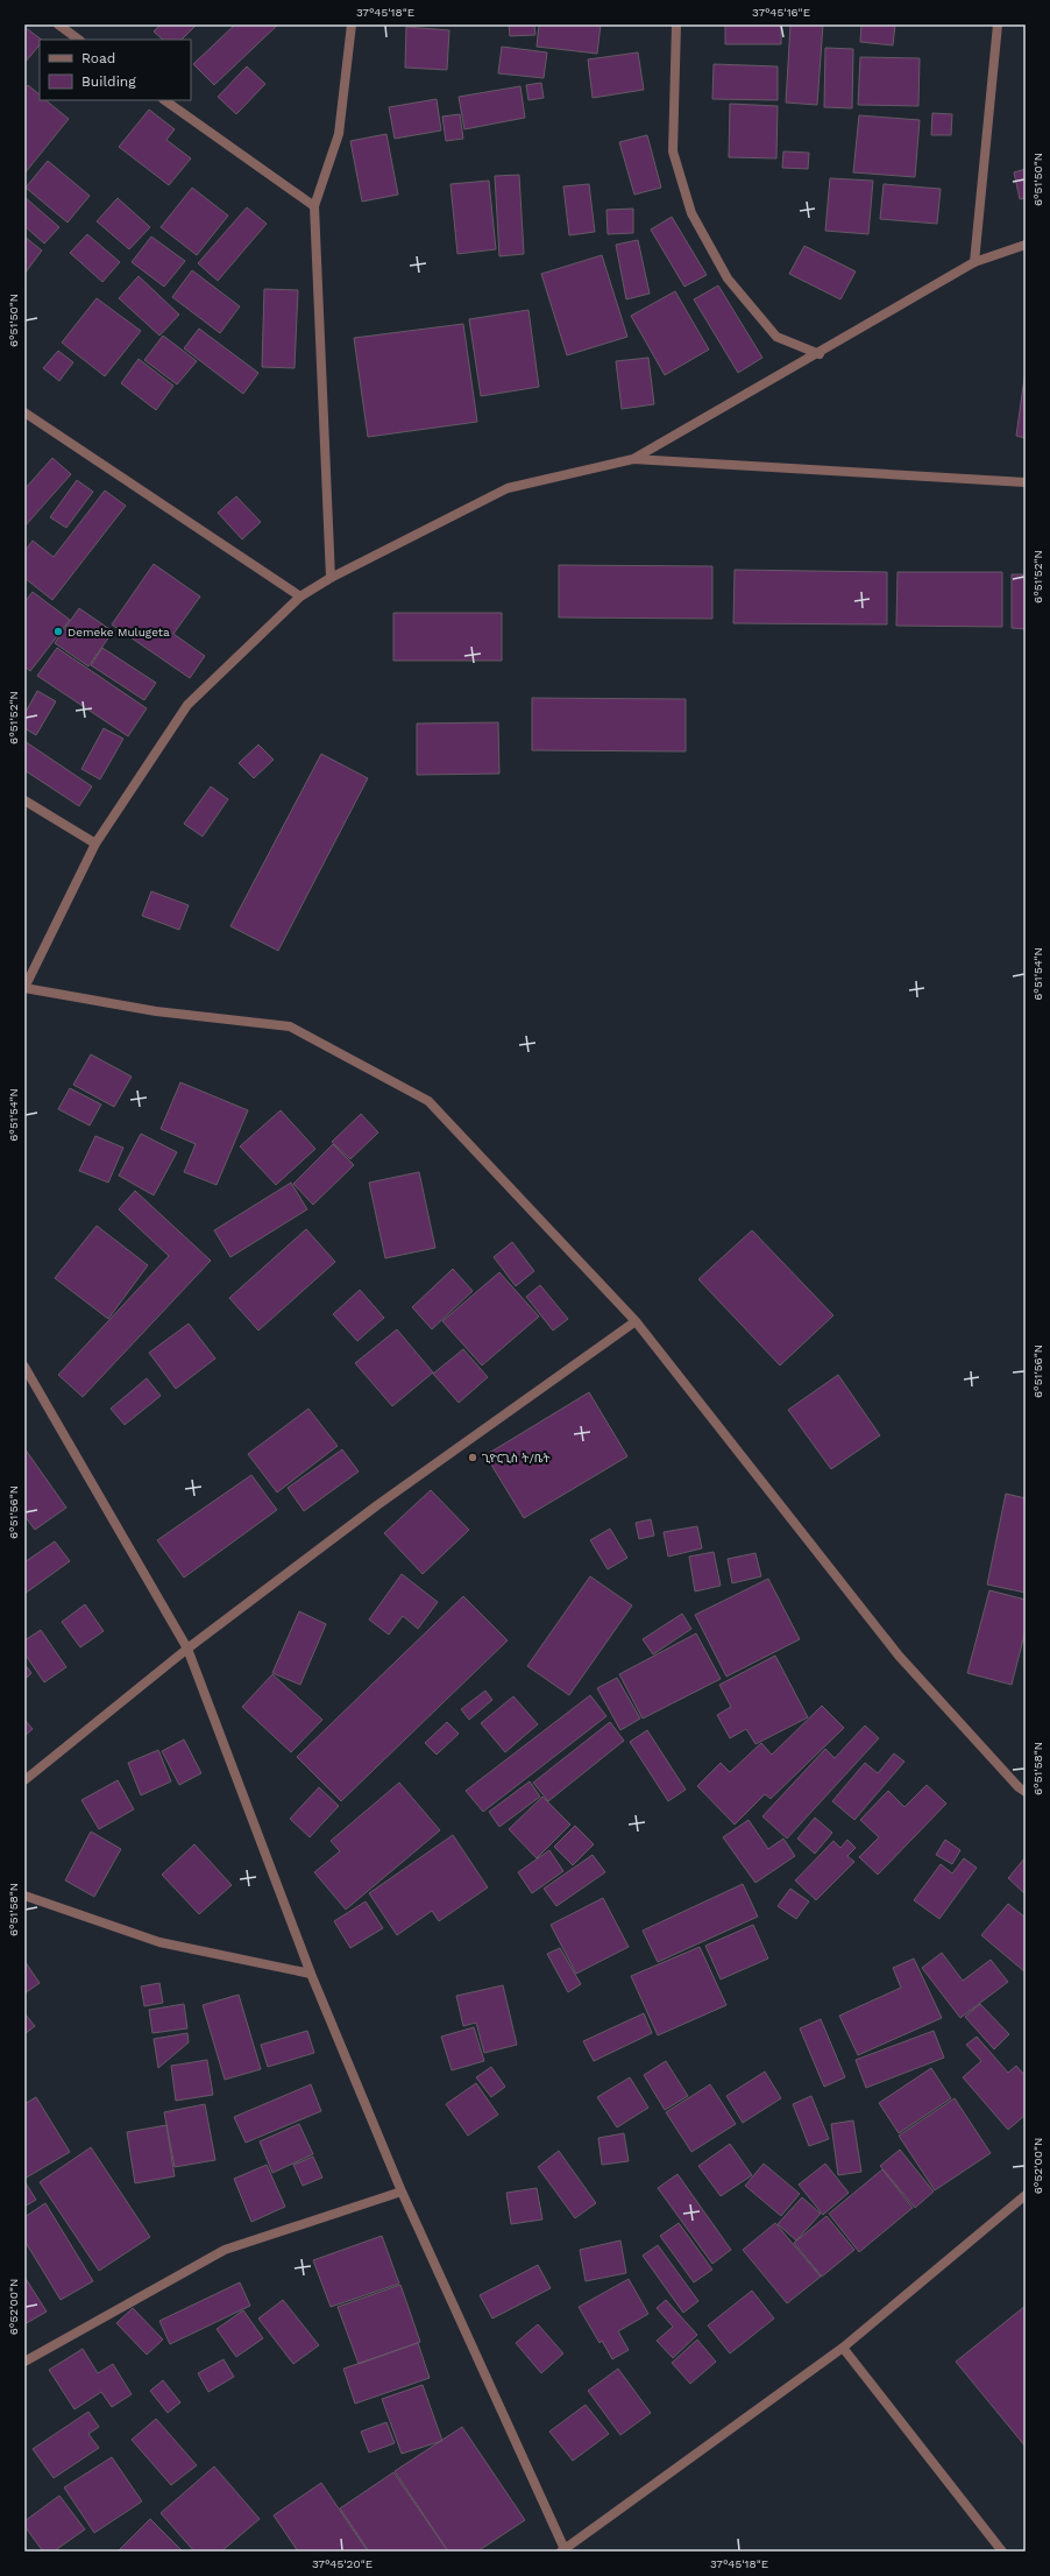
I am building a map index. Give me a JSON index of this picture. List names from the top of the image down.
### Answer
{
  "places": ["Demeke Mulugeta", "ጊዮርጊስ ት/ቤት"],
  "legend": ["Road", "Building"],
  "coordinates": [
    "37°45'18\"E",
    "37°45'16\"E",
    "6°51'50\"N",
    "6°51'52\"N",
    "6°51'54\"N",
    "6°51'56\"N",
    "6°51'58\"N",
    "6°52'00\"N",
    "37°45'20\"E"
  ]
}
